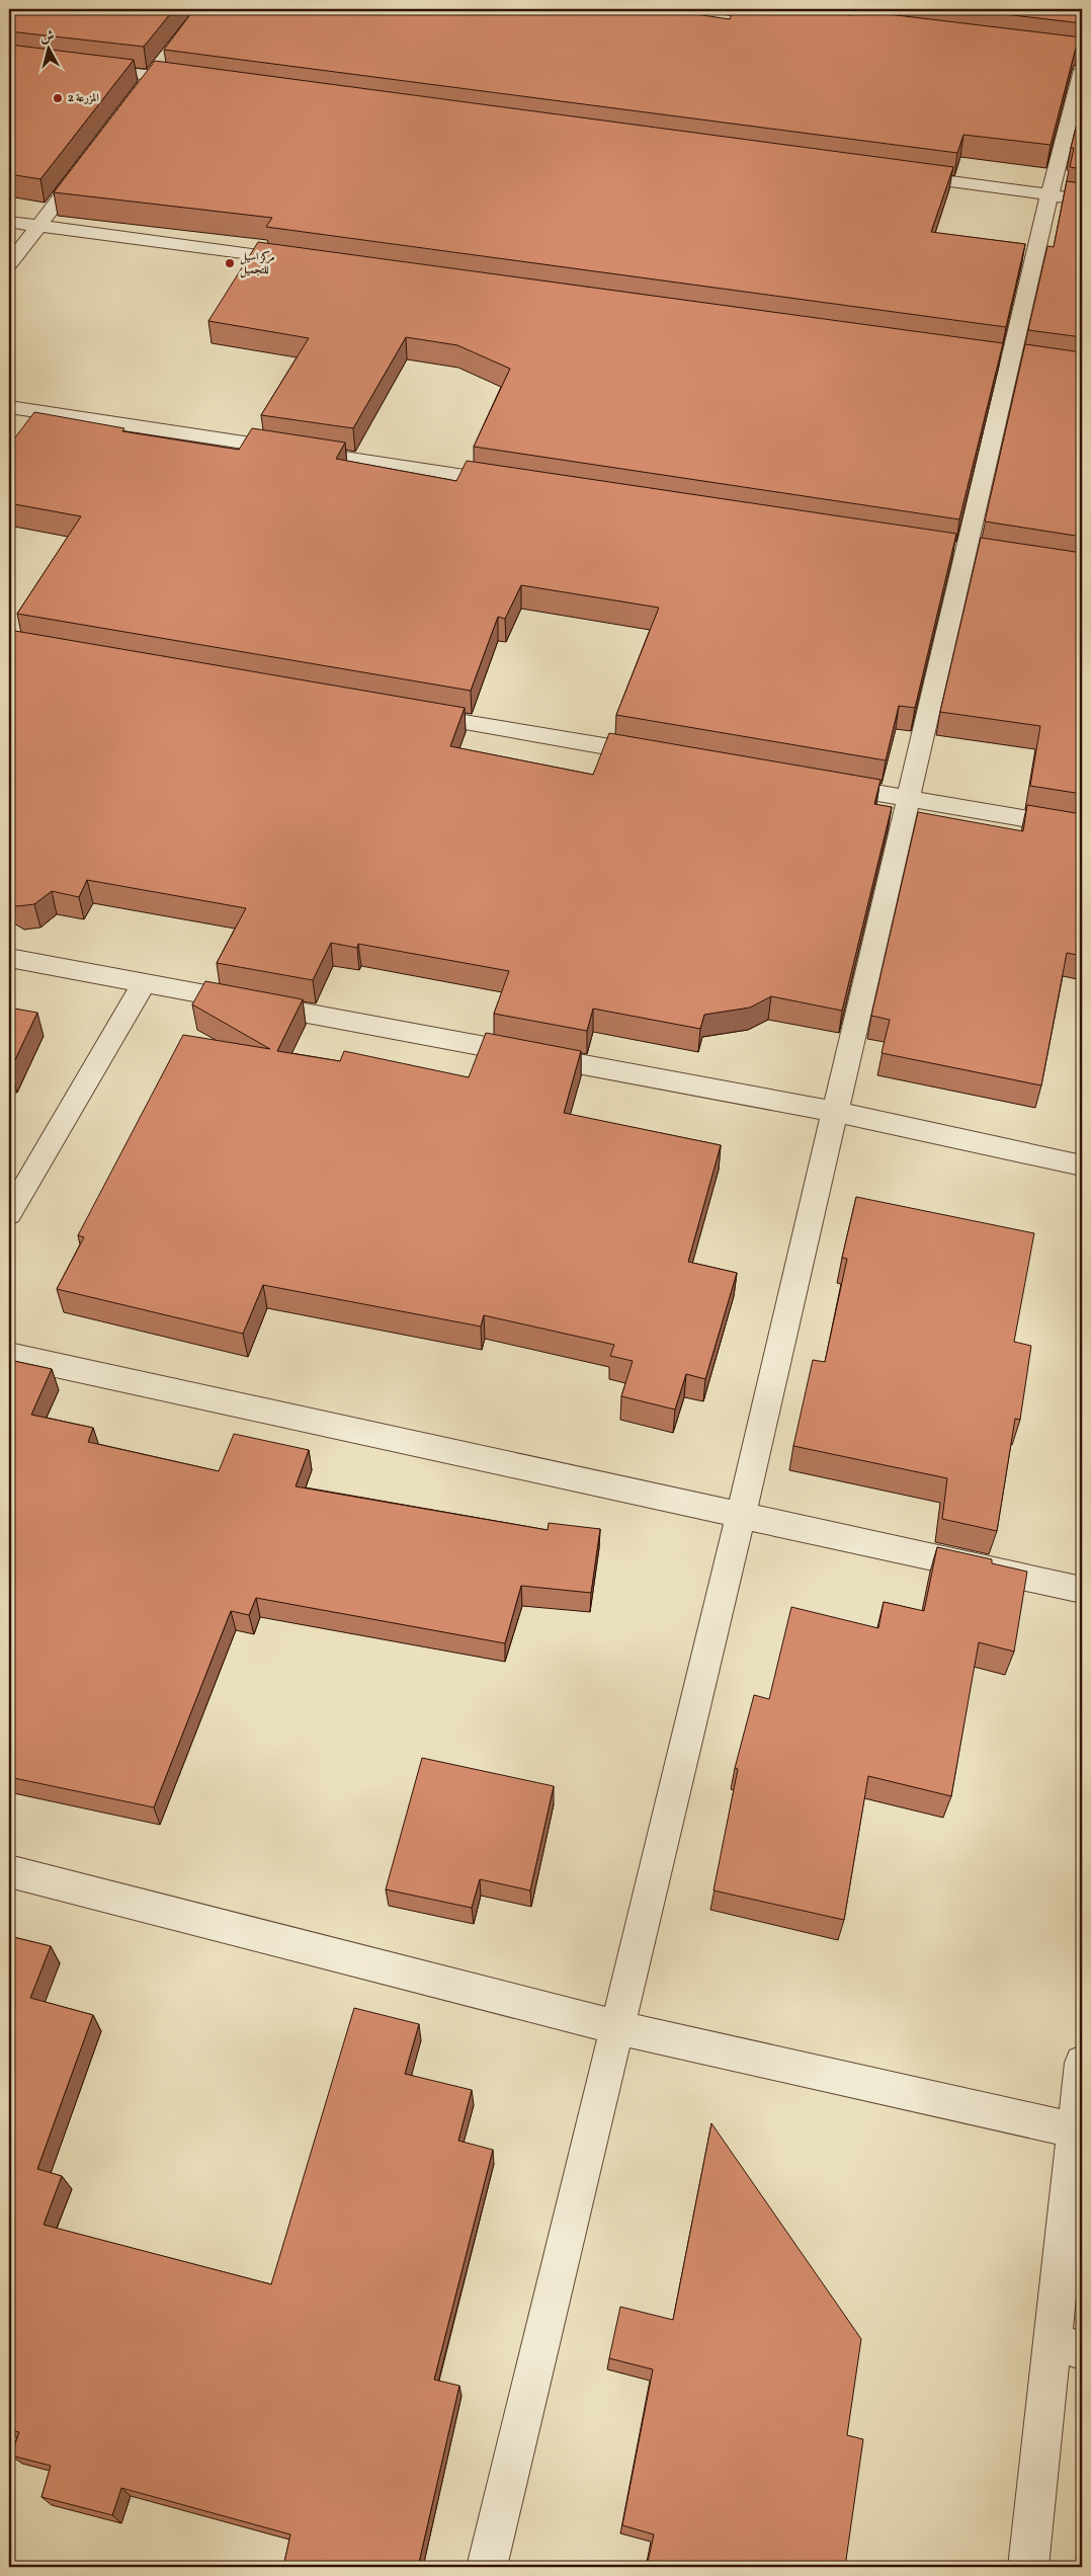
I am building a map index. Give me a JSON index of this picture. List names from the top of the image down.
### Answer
{
  "places": ["المزرعة 2", "مركز اسيل للتجميل"],
  "north": "top"
}
